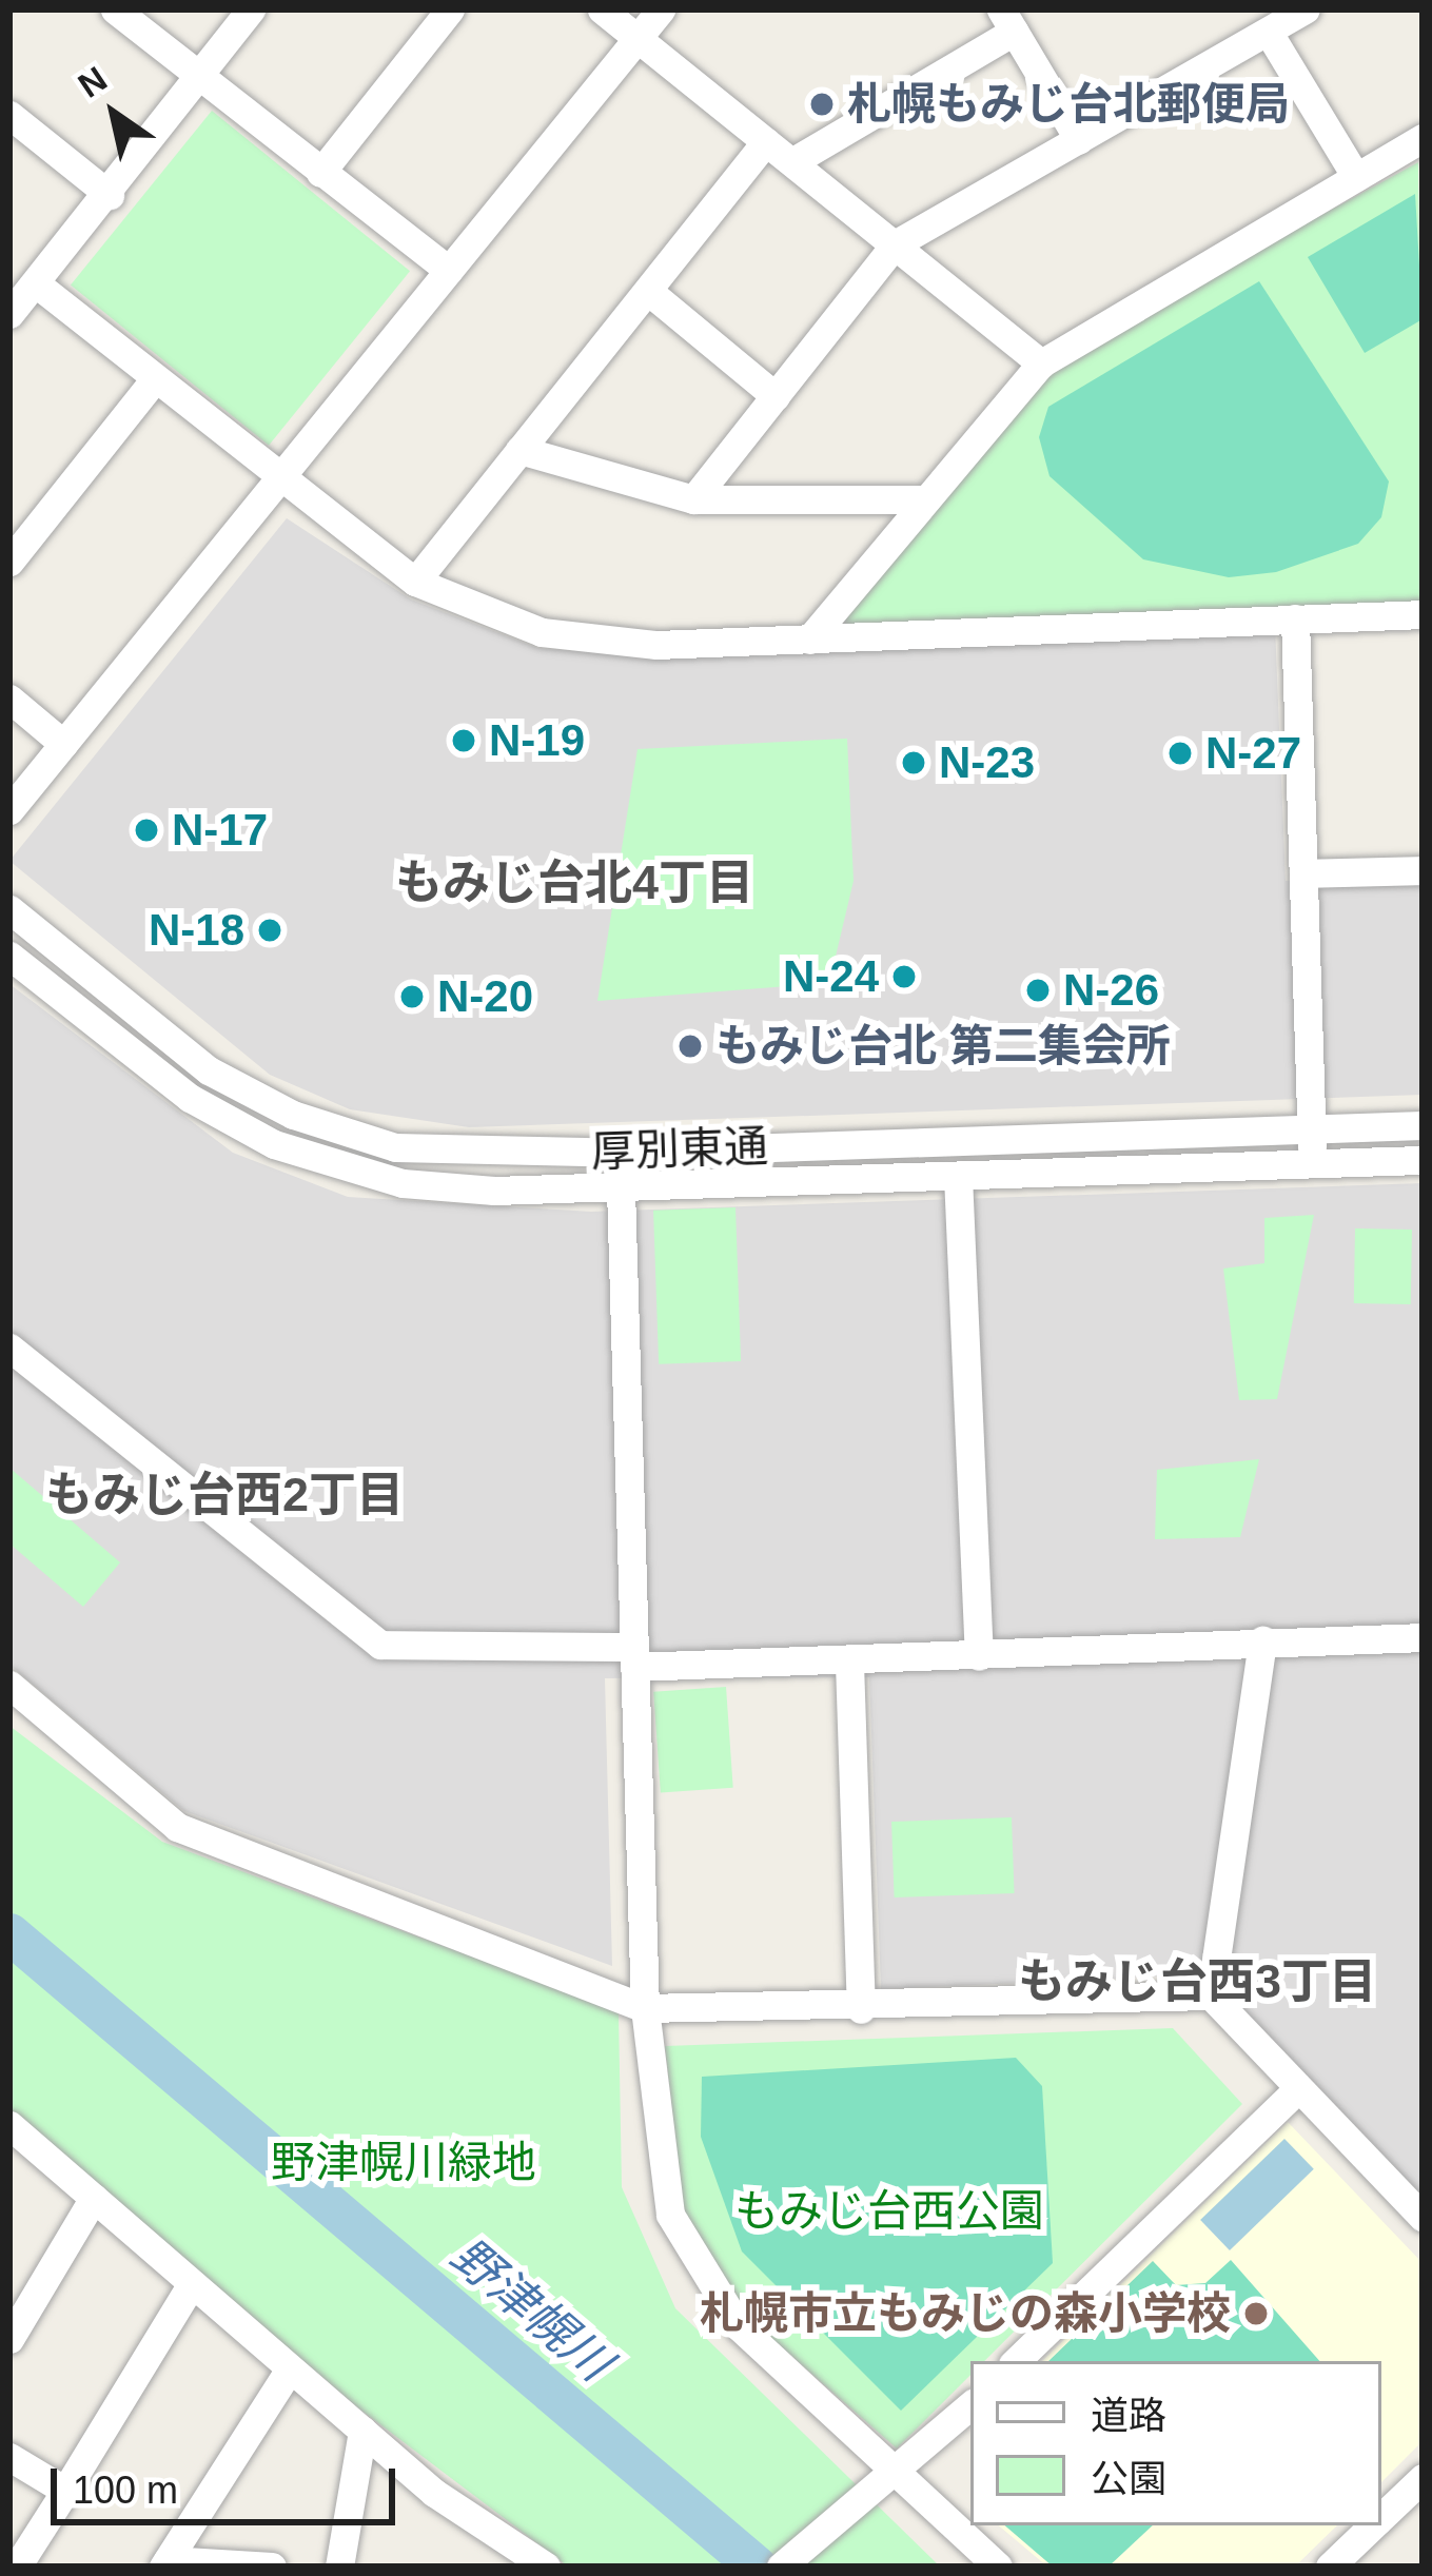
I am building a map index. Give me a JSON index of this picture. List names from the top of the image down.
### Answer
{
  "streets": {
    "street": ["厚別東通"]
  },
  "districts": ["もみじ台北4丁目", "もみじ台西2丁目", "もみじ台西3丁目"],
  "water": ["野津幌川"],
  "parks": ["野津幌川緑地", "もみじ台西公園"],
  "places": [
    "札幌もみじ台北郵便局",
    "N-19",
    "N-27",
    "N-23",
    "N-17",
    "N-18",
    "N-24",
    "N-26",
    "N-20",
    "もみじ台北 第二集会所",
    "札幌市立もみじの森小学校"
  ],
  "legend": ["道路", "公園"],
  "scale_bar": "100 m",
  "north": "top left"
}
